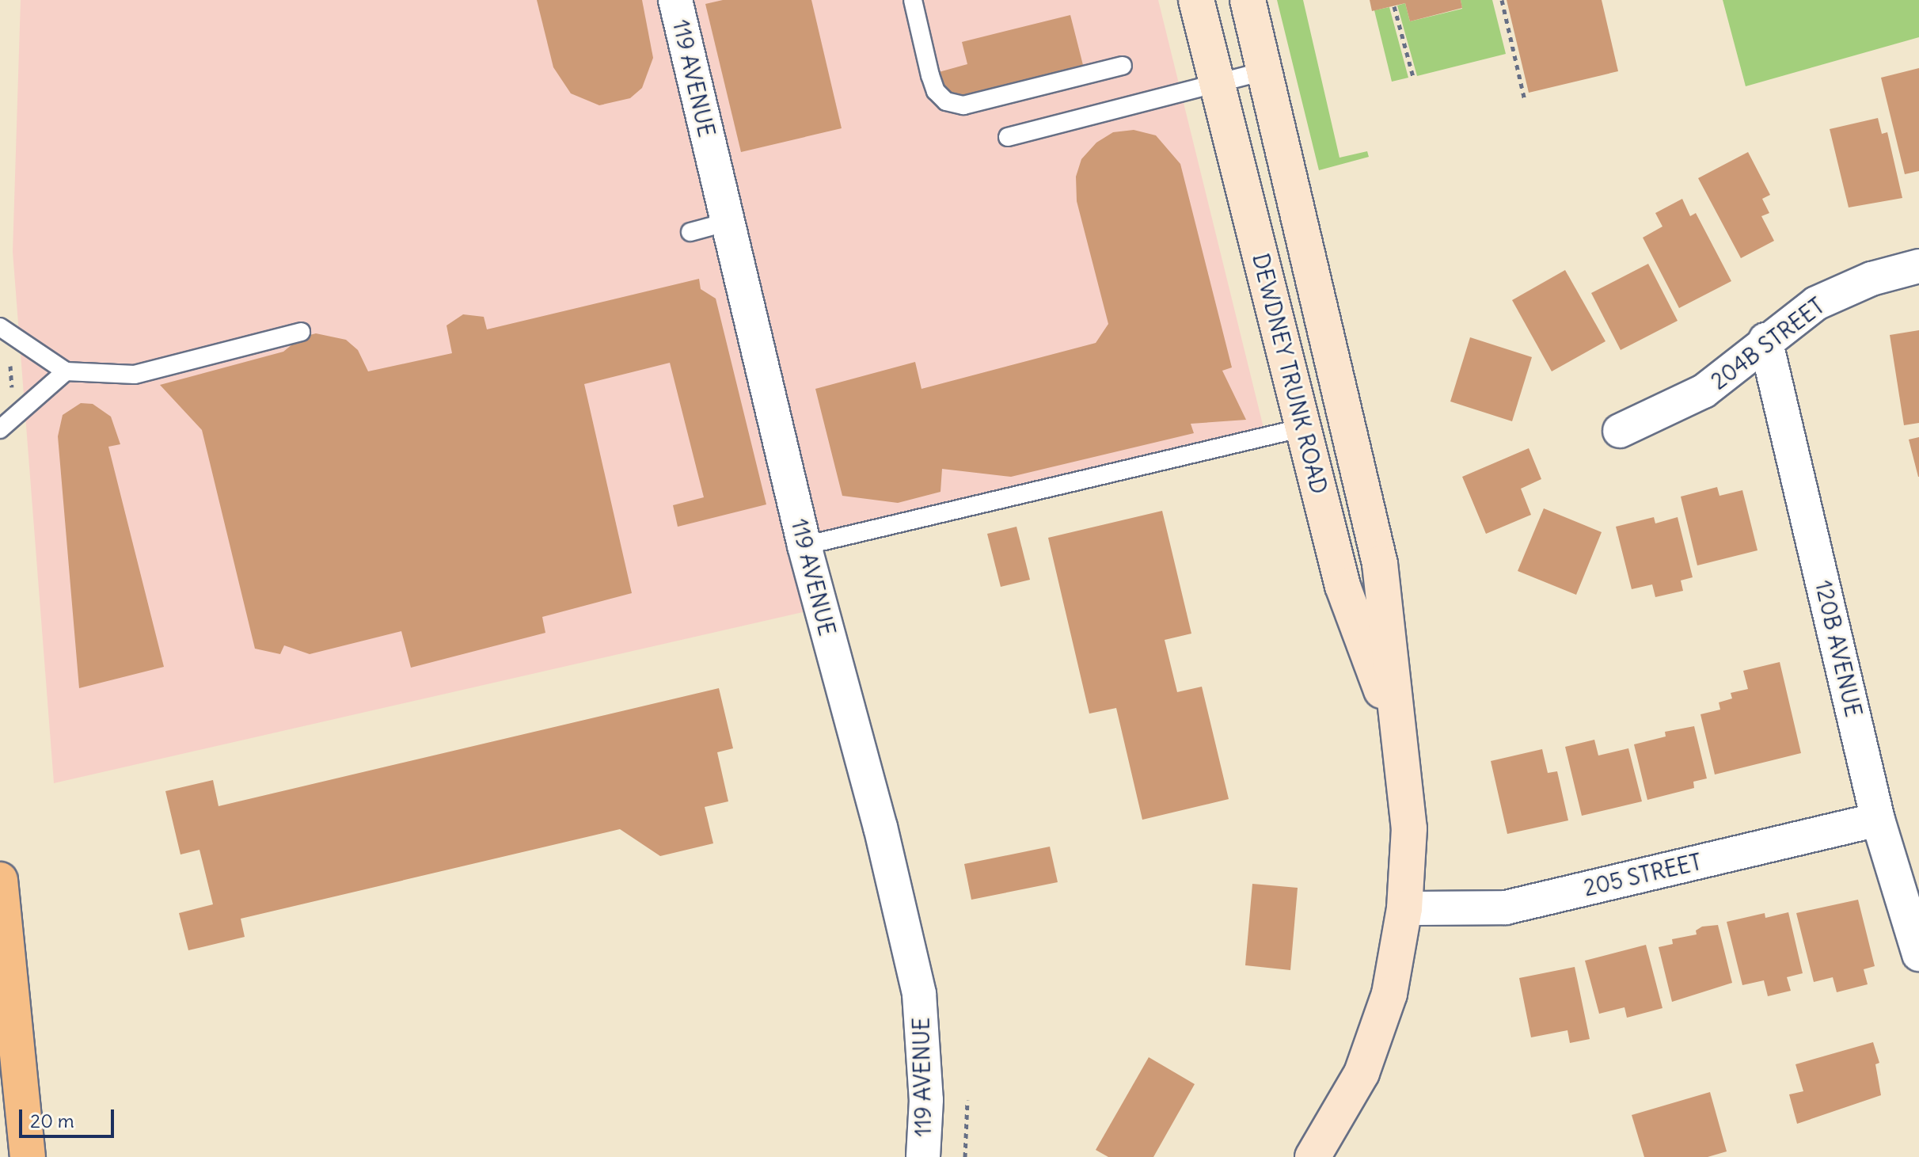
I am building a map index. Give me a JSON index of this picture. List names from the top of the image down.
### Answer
{
  "streets": {
    "main road": ["DEWDNEY TRUNK ROAD"],
    "street": [
      "119 AVENUE",
      "204B STREET",
      "120B AVENUE",
      "205 STREET"
    ]
  },
  "crossings": [
    ["204B STREET", "120B AVENUE"],
    ["DEWDNEY TRUNK ROAD", "205 STREET"],
    ["120B AVENUE", "205 STREET"]
  ],
  "scale_bar": "20 m"
}
